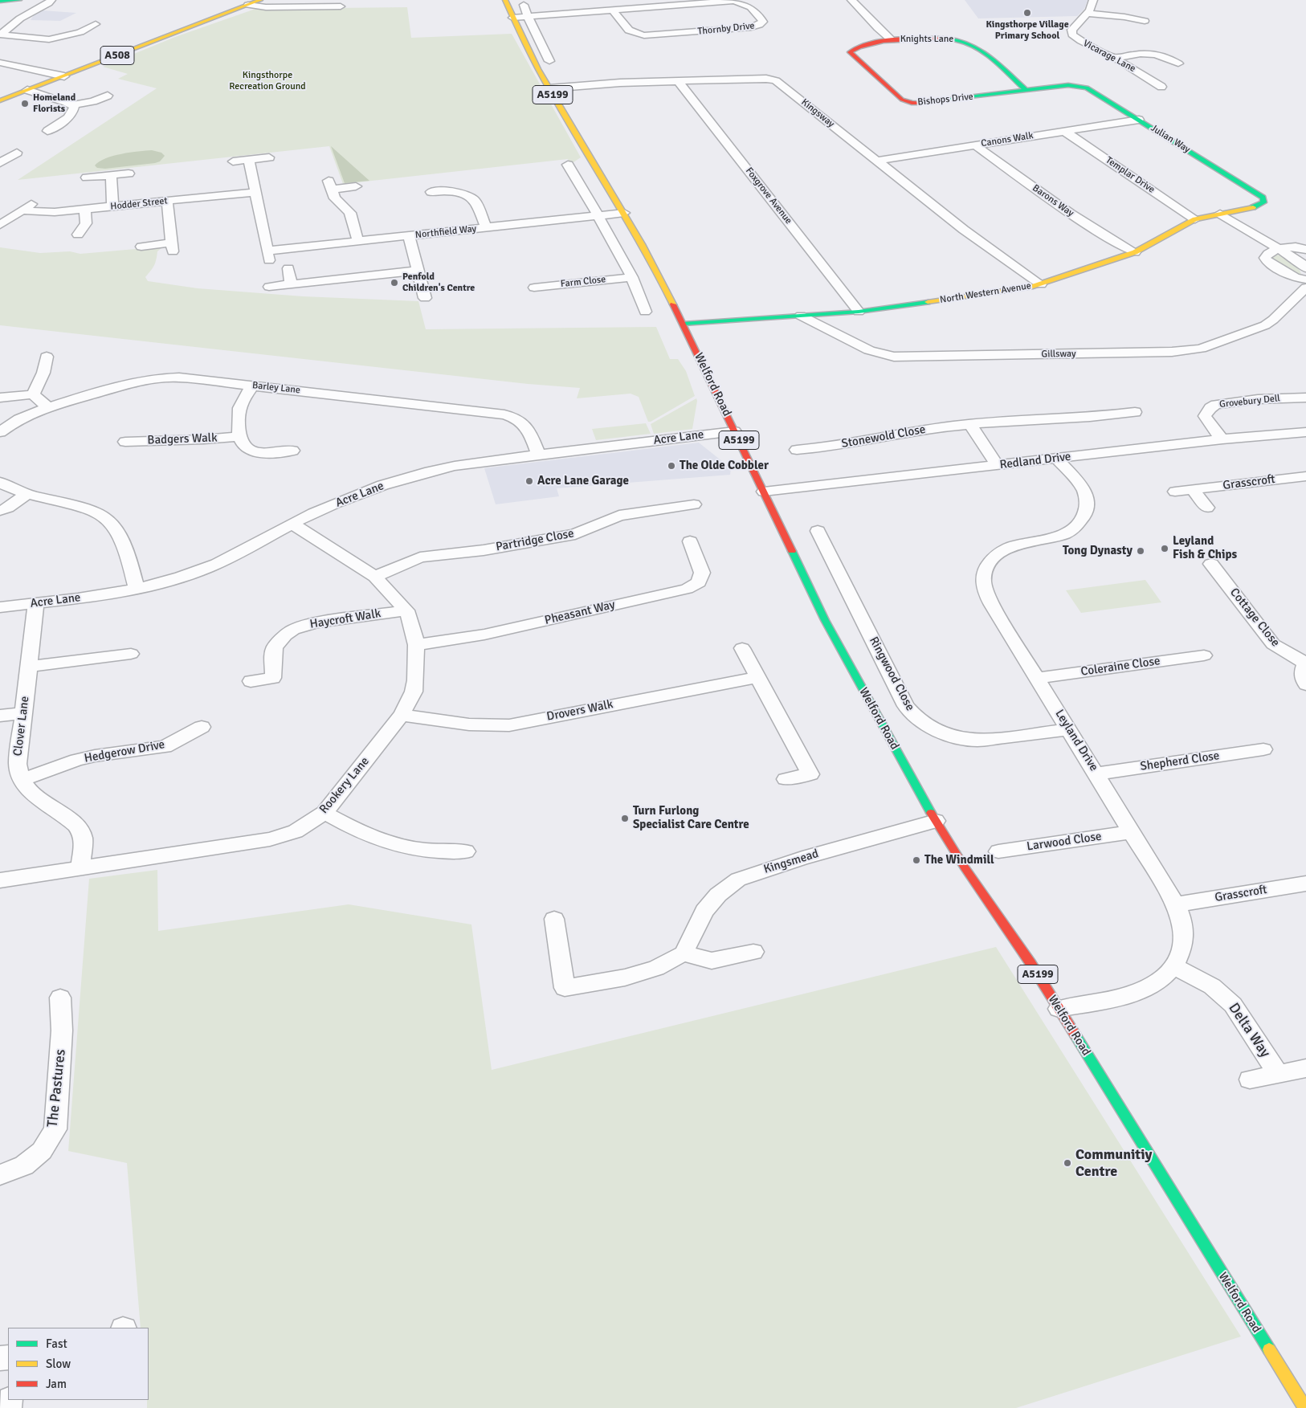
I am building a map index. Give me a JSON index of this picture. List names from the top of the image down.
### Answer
{
  "streets": {
    "main road": [
      "Knights Lane",
      "A508",
      "A5199",
      "Bishops Drive",
      "Julian Way",
      "North Western Avenue",
      "Welford Road"
    ],
    "street": [
      "Thornby Drive",
      "Vicarage Lane",
      "Kingsway",
      "Canons Walk",
      "Templar Drive",
      "Foxgrove Avenue",
      "Barons Way",
      "Hodder Street",
      "Northfield Way",
      "Farm Close",
      "Gillsway",
      "Barley Lane",
      "Grovebury Dell",
      "Stonewold Close",
      "Acre Lane",
      "Badgers Walk",
      "Redland Drive",
      "Grasscroft",
      "Partridge Close",
      "Pheasant Way",
      "Cottage Close",
      "Haycroft Walk",
      "Coleraine Close",
      "Ringwood Close",
      "Drovers Walk",
      "Clover Lane",
      "Leyland Drive",
      "Hedgerow Drive",
      "Shepherd Close",
      "Rookery Lane",
      "Larwood Close",
      "Kingsmead",
      "Delta Way",
      "The Pastures"
    ]
  },
  "crossings": [
    ["Thornby Drive", "Welford Road"],
    ["Knights Lane", "Bishops Drive"],
    ["Bishops Drive", "Julian Way"],
    ["Kingsway", "Canons Walk"],
    ["Kingsway", "Foxgrove Avenue"],
    ["Kingsway", "North Western Avenue"],
    ["Kingsway", "Welford Road"],
    ["Julian Way", "Canons Walk"],
    ["Julian Way", "North Western Avenue"],
    ["Canons Walk", "Templar Drive"],
    ["Canons Walk", "Barons Way"],
    ["Templar Drive", "North Western Avenue"],
    ["Foxgrove Avenue", "North Western Avenue"],
    ["Barons Way", "North Western Avenue"],
    ["Hodder Street", "Northfield Way"],
    ["Northfield Way", "Welford Road"],
    ["North Western Avenue", "Gillsway"],
    ["North Western Avenue", "Welford Road"],
    ["Welford Road", "Acre Lane"],
    ["Welford Road", "Redland Drive"],
    ["Welford Road", "Leyland Drive"],
    ["Welford Road", "Kingsmead"],
    ["Barley Lane", "Acre Lane"],
    ["Grovebury Dell", "Redland Drive"],
    ["Acre Lane", "Clover Lane"],
    ["Acre Lane", "Rookery Lane"],
    ["Redland Drive", "Leyland Drive"],
    ["Grasscroft", "Leyland Drive"],
    ["Partridge Close", "Rookery Lane"],
    ["Pheasant Way", "Rookery Lane"],
    ["Haycroft Walk", "Rookery Lane"],
    ["Coleraine Close", "Leyland Drive"],
    ["Ringwood Close", "Leyland Drive"],
    ["Drovers Walk", "Rookery Lane"],
    ["Clover Lane", "Hedgerow Drive"],
    ["Clover Lane", "Rookery Lane"],
    ["Leyland Drive", "Shepherd Close"],
    ["Leyland Drive", "Larwood Close"],
    ["Leyland Drive", "Delta Way"]
  ],
  "parks": ["Kingsthorpe Recreation Ground"],
  "places": [
    "Kingsthorpe Village Primary School",
    "Homeland Florists",
    "Penfold Children's Centre",
    "The Olde Cobbler",
    "Acre Lane Garage",
    "Leyland Fish & Chips",
    "Tong Dynasty",
    "Turn Furlong Specialist Care Centre",
    "The Windmill",
    "Communitiy Centre"
  ],
  "legend": ["Fast", "Slow", "Jam"]
}
